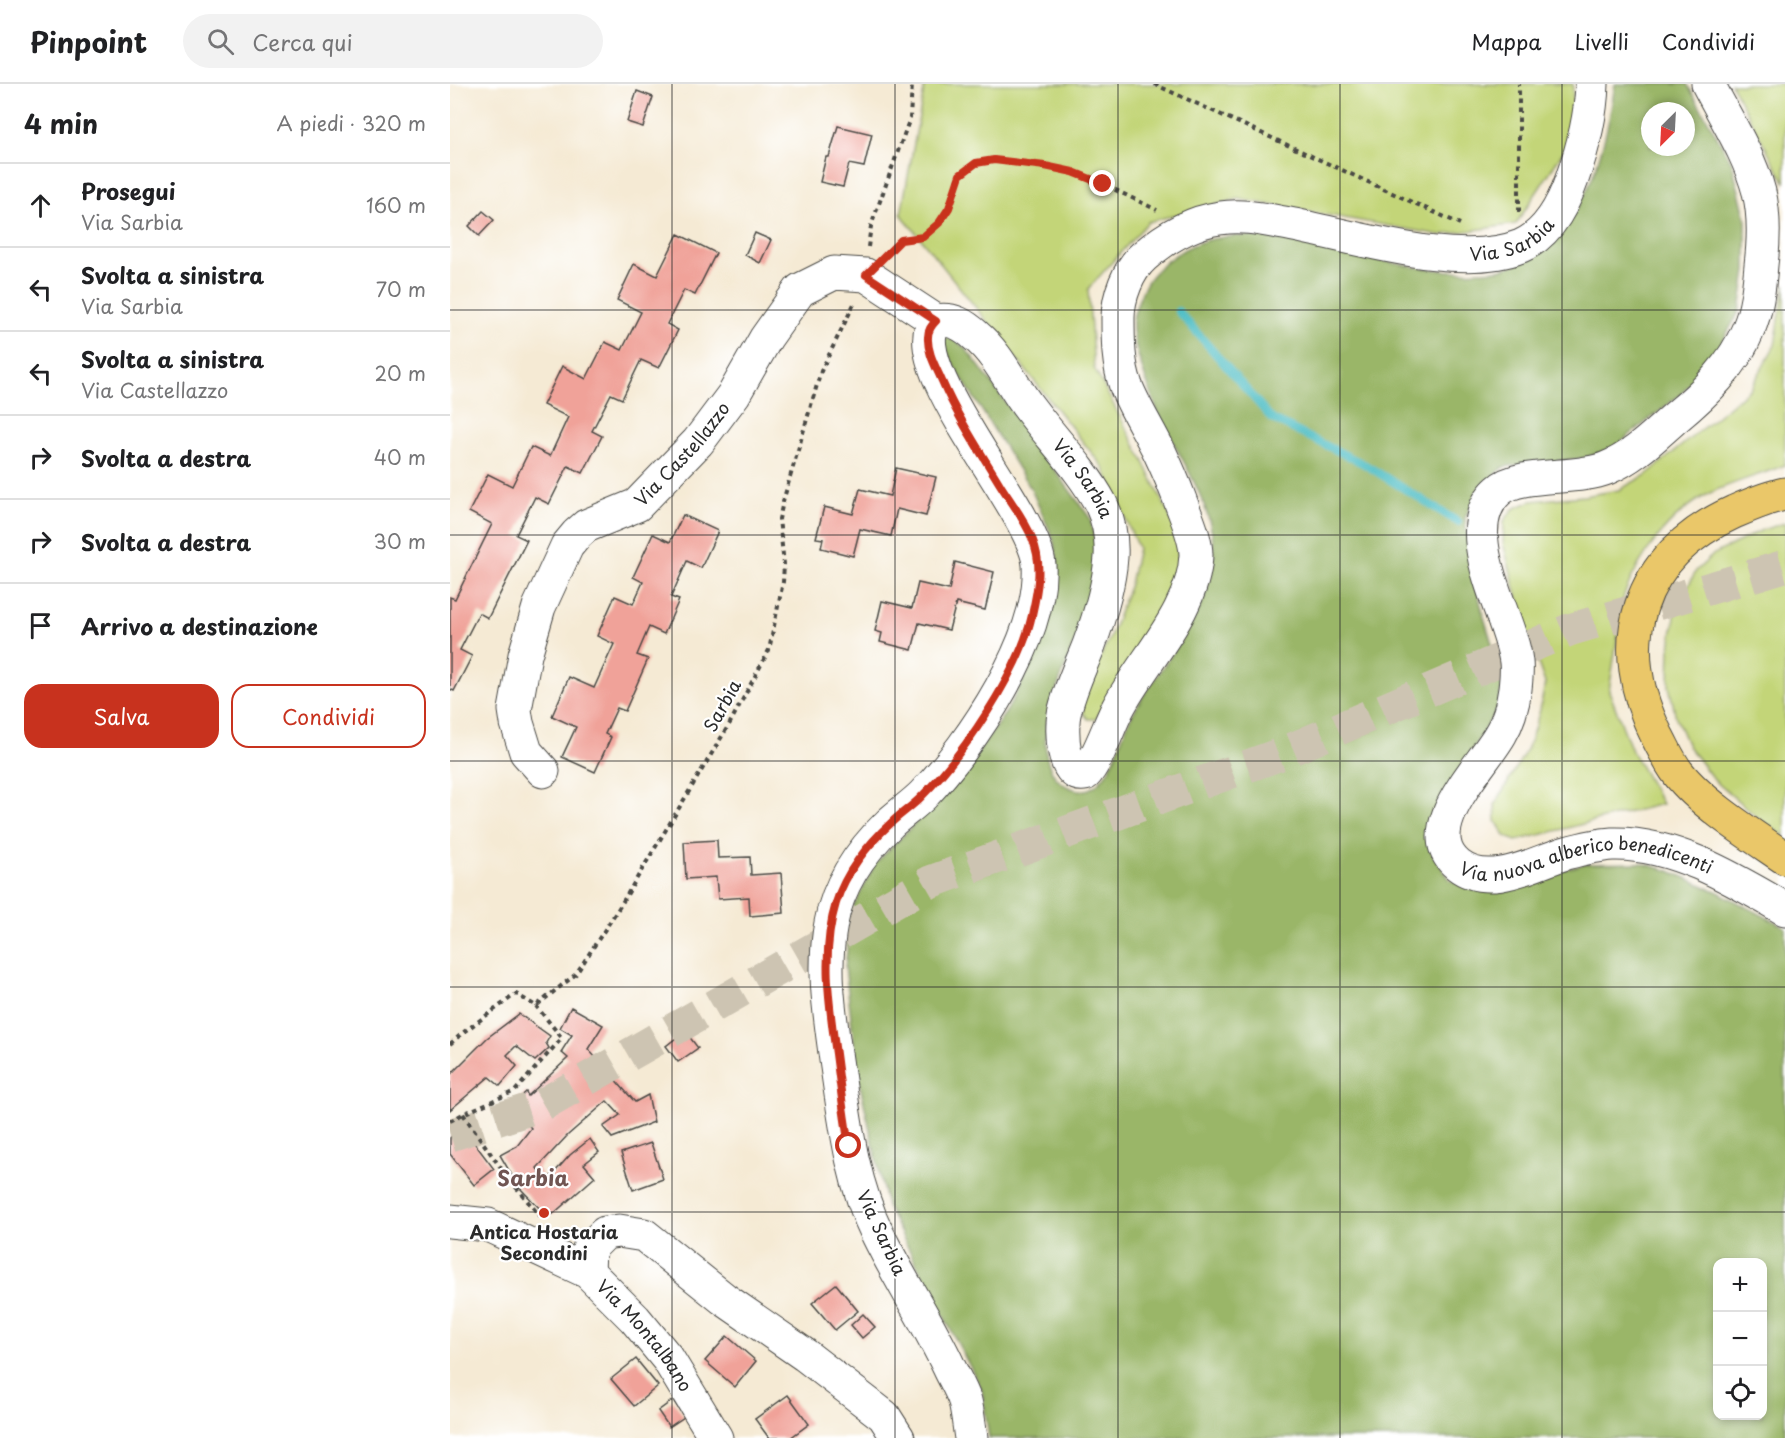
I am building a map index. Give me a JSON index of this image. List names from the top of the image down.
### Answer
{
  "streets": {
    "street": [
      "Via Sarbia",
      "Via Castellazzo",
      "Via nuova alberico benedicenti",
      "Via Montalbano"
    ],
    "path": ["Sarbia"]
  },
  "crossings": [
    ["Via Sarbia", "Via Castellazzo"],
    ["Via Castellazzo", "Sarbia"]
  ],
  "districts": ["Sarbia"],
  "places": ["Antica Hostaria Secondini"],
  "north": "bottom left",
  "page": {
    "header": "Pinpoint",
    "search": "Cerca qui",
    "nav": ["Mappa", "Livelli", "Condividi"],
    "heading": ["4 min", "A piedi · 320 m"],
    "list": [
      ["Prosegui", "Via Sarbia", "160 m"],
      ["Svolta a sinistra", "Via Sarbia", "70 m"],
      ["Svolta a sinistra", "Via Castellazzo", "20 m"],
      ["Svolta a destra", "40 m"],
      ["Svolta a destra", "30 m"],
      "Arrivo a destinazione"
    ],
    "buttons": ["Salva", "Condividi"],
    "map_buttons": ["+", "−"]
  }
}
